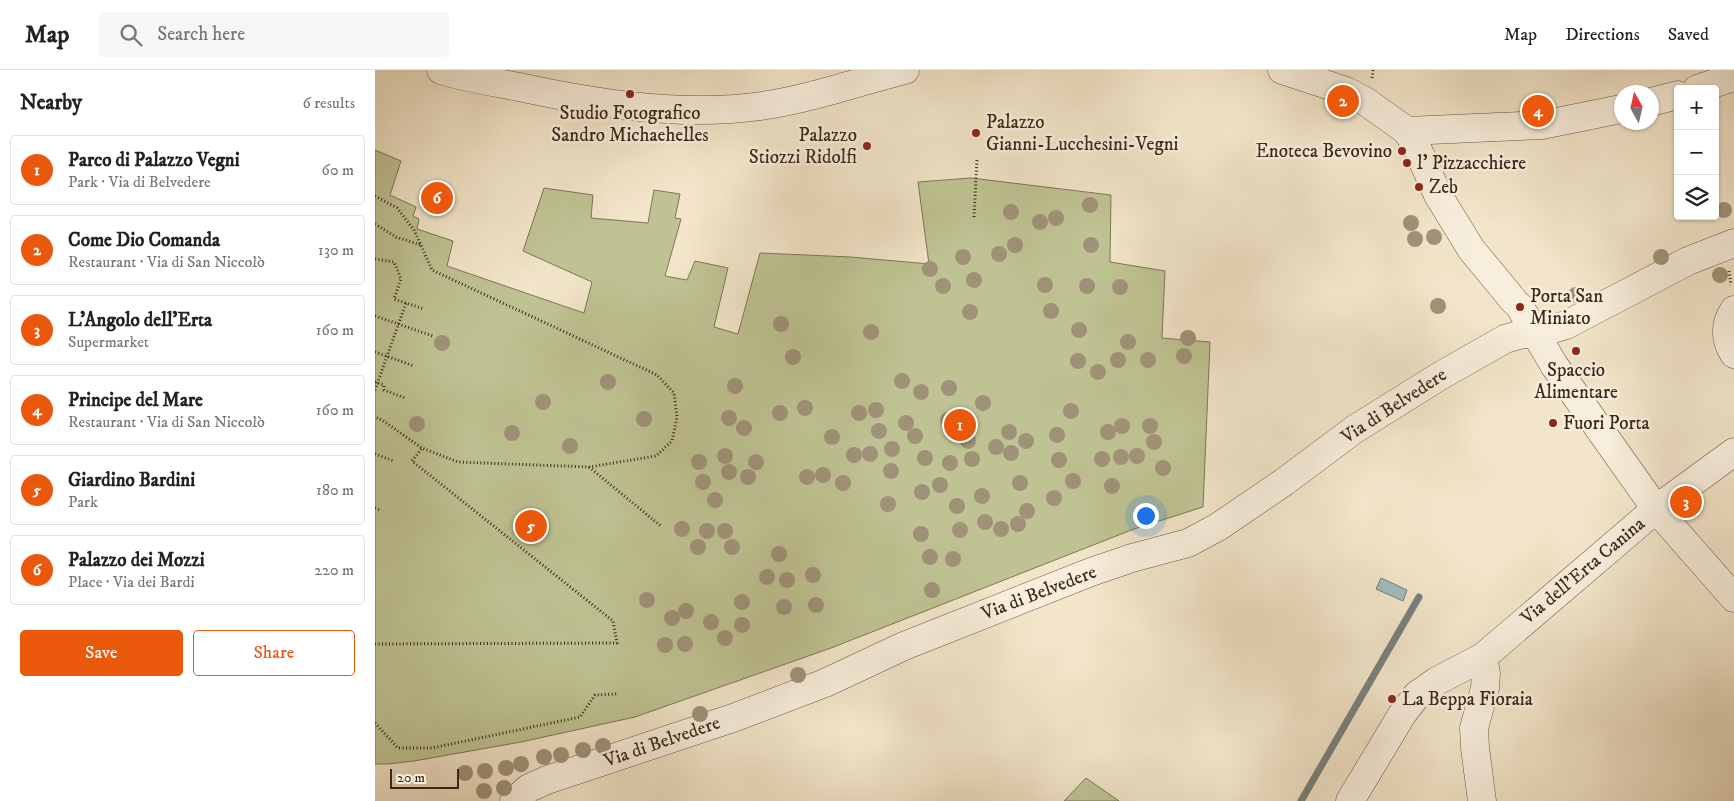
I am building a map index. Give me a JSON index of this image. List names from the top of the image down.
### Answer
{
  "streets": {
    "street": ["Via di Belvedere", "Via dell'Erta Canina"]
  },
  "places": [
    "Studio Fotografico Sandro Michaehelles",
    "Palazzo Gianni-Lucchesini-Vegni",
    "Palazzo Stiozzi Ridolfi",
    "Enoteca Bevovino",
    "l’ Pizzacchiere",
    "Zeb",
    "Porta San Miniato",
    "Spaccio Alimentare",
    "Fuori Porta",
    "La Beppa Fioraia"
  ],
  "scale_bar": "20 m",
  "north": "top",
  "page": {
    "header": "Map",
    "search": "Search here",
    "nav": ["Map", "Directions", "Saved"],
    "heading": ["Nearby", "6 results"],
    "pins": [
      "2",
      "4",
      "6",
      "1",
      "3",
      "5"
    ],
    "map_buttons": ["+", "−"],
    "list": [
      {
        "mark": "1",
        "name": "Parco di Palazzo Vegni",
        "note": "Park · Via di Belvedere",
        "value": "60 m"
      },
      {
        "mark": "2",
        "name": "Come Dio Comanda",
        "note": "Restaurant · Via di San Niccolò",
        "value": "130 m"
      },
      {
        "mark": "3",
        "name": "L'Angolo dell'Erta",
        "note": "Supermarket",
        "value": "160 m"
      },
      {
        "mark": "4",
        "name": "Principe del Mare",
        "note": "Restaurant · Via di San Niccolò",
        "value": "160 m"
      },
      {
        "mark": "5",
        "name": "Giardino Bardini",
        "note": "Park",
        "value": "180 m"
      },
      {
        "mark": "6",
        "name": "Palazzo dei Mozzi",
        "note": "Place · Via dei Bardi",
        "value": "220 m"
      }
    ],
    "buttons": ["Save", "Share"],
    "scale": "20 m"
  }
}
